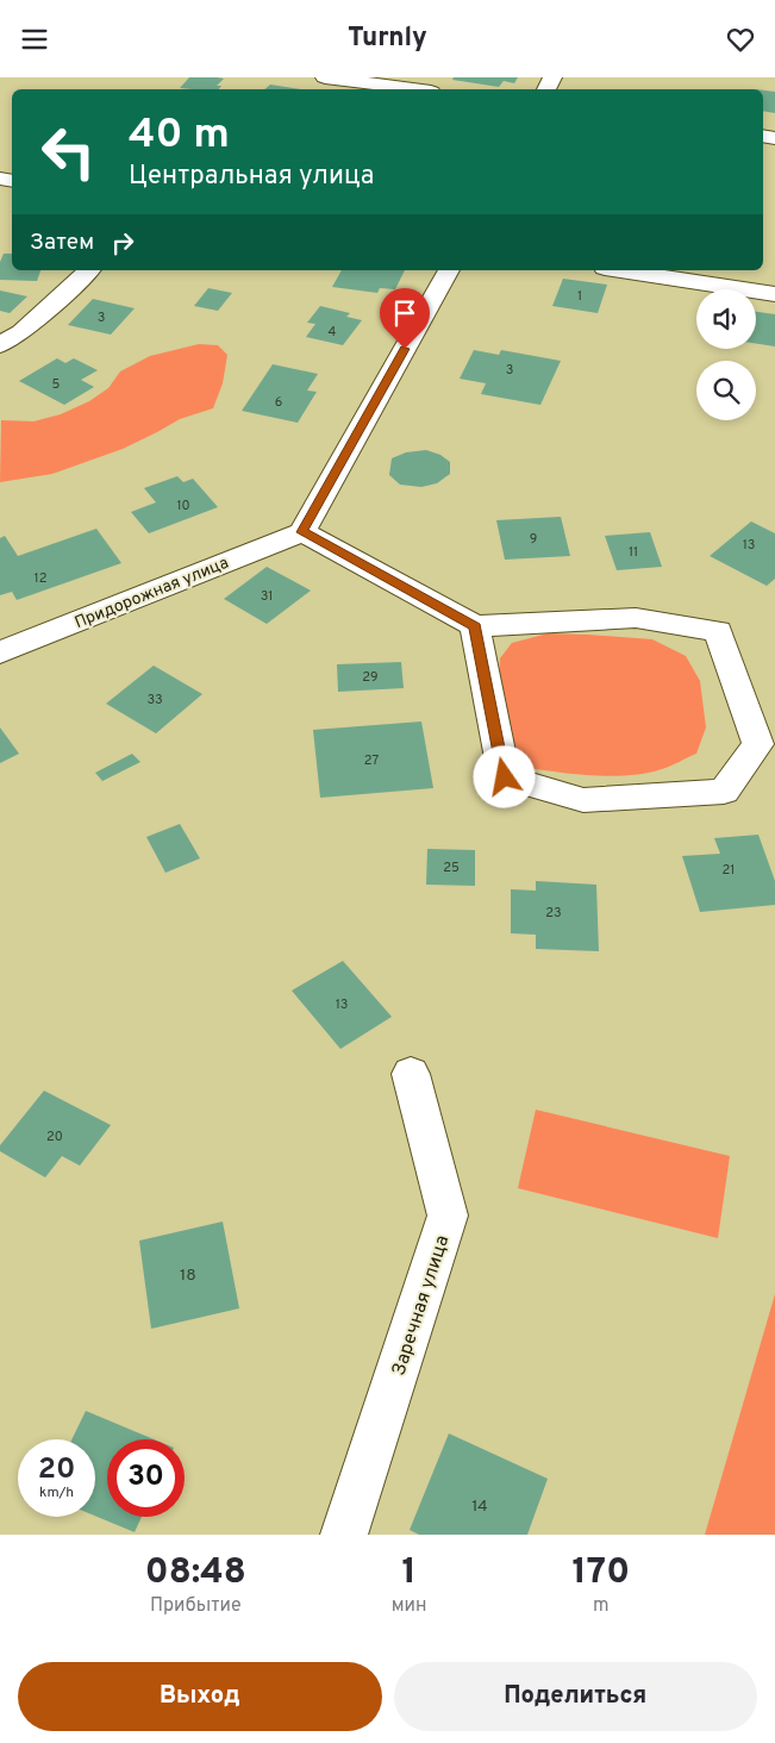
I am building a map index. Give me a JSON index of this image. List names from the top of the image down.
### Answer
{
  "streets": {
    "street": ["Придорожная улица", "Заречная улица"]
  },
  "house_numbers": [
    "1",
    "3",
    "4",
    "3",
    "5",
    "6",
    "10",
    "9",
    "13",
    "11",
    "12",
    "31",
    "29",
    "33",
    "27",
    "25",
    "21",
    "23",
    "13",
    "20",
    "18",
    "14"
  ],
  "page": {
    "header": "Turnly",
    "turn": ["40 m", "Центральная улица"],
    "then": "Затем",
    "speed": "20 km/h",
    "limit": "30",
    "eta": [
      "08:48",
      "Прибытие",
      "1",
      "мин",
      "170",
      "m"
    ],
    "buttons": ["Выход", "Поделиться"]
  }
}
